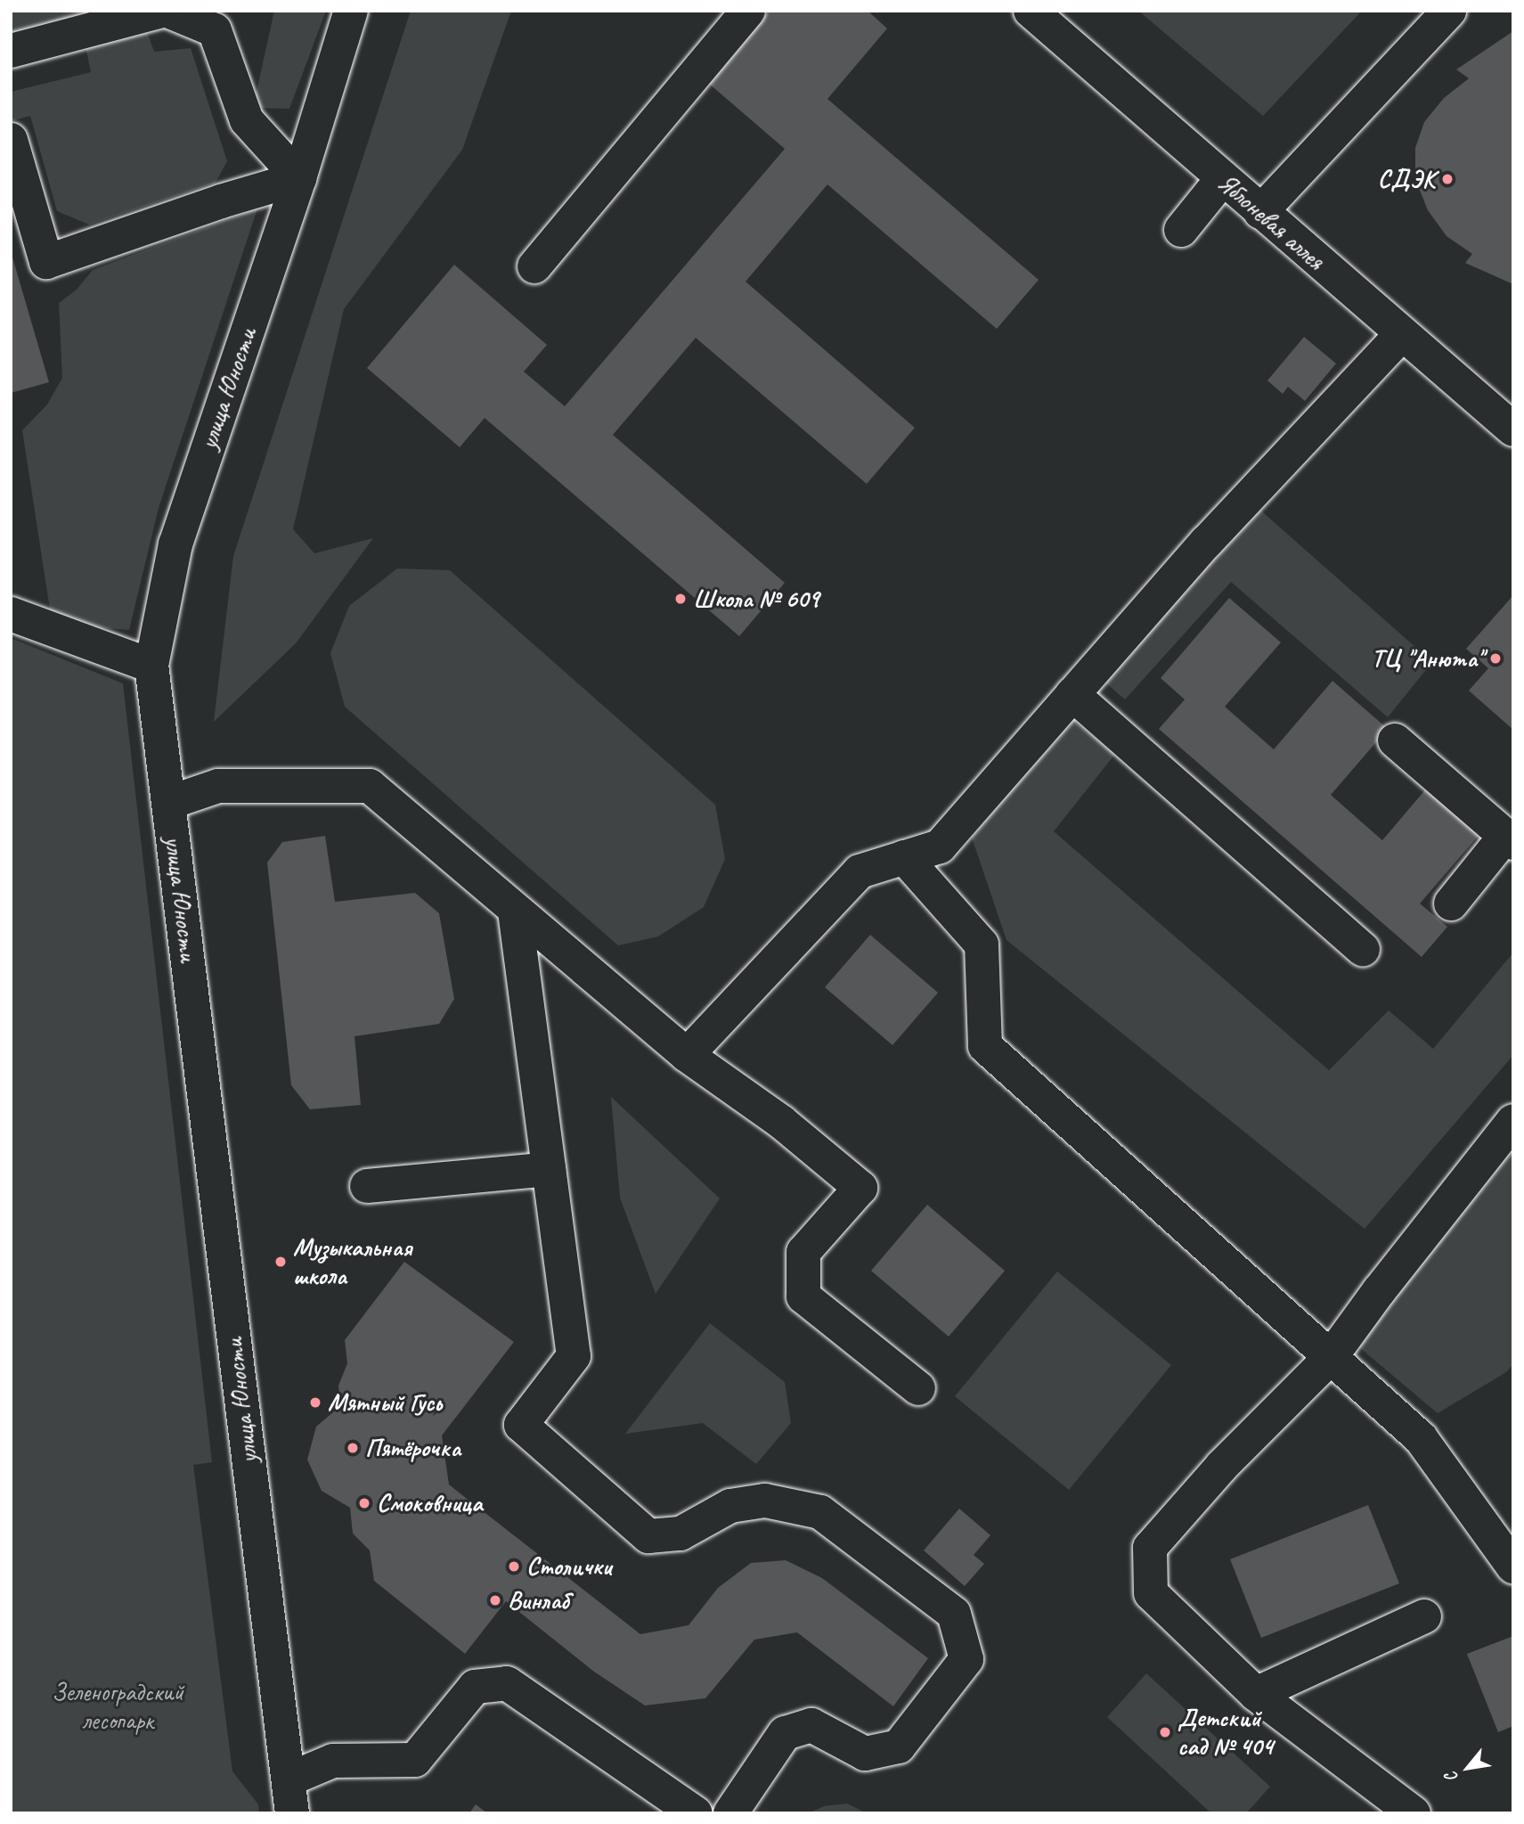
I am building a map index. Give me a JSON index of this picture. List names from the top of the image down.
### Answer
{
  "streets": {
    "street": ["Яблоневая аллея", "улица Юности"]
  },
  "parks": ["Зеленоградский лесопарк"],
  "places": [
    "СДЭК",
    "Школа № 609",
    "ТЦ \"Анюта\"",
    "Музыкальная школа",
    "Мятный Гусь",
    "Пятёрочка",
    "Смоковница",
    "Столички",
    "Винлаб",
    "Детский сад № 404"
  ],
  "north": "bottom left"
}
